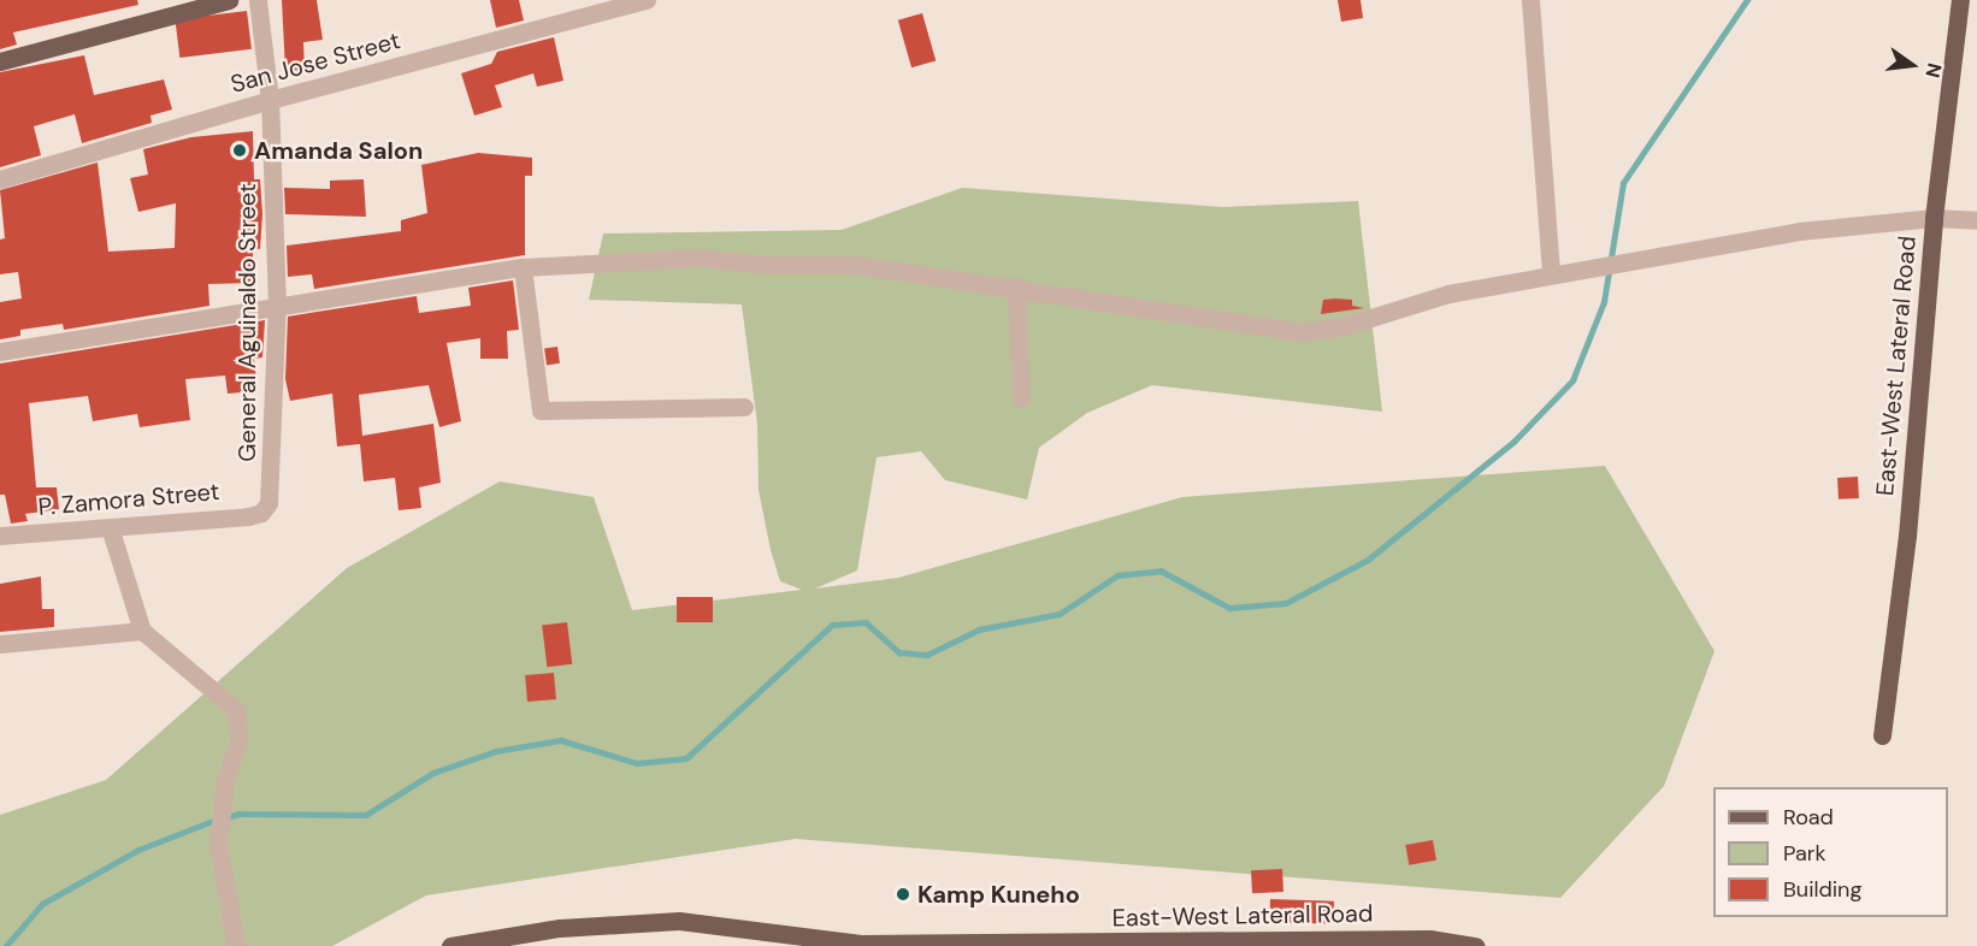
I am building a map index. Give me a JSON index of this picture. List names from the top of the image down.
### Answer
{
  "streets": {
    "main road": ["East-West Lateral Road"],
    "street": ["San Jose Street", "General Aguinaldo Street", "P. Zamora Street"]
  },
  "crossings": [
    ["San Jose Street", "General Aguinaldo Street"],
    ["General Aguinaldo Street", "P. Zamora Street"]
  ],
  "places": ["Amanda Salon", "Kamp Kuneho"],
  "legend": ["Road", "Park", "Building"],
  "north": "right"
}
